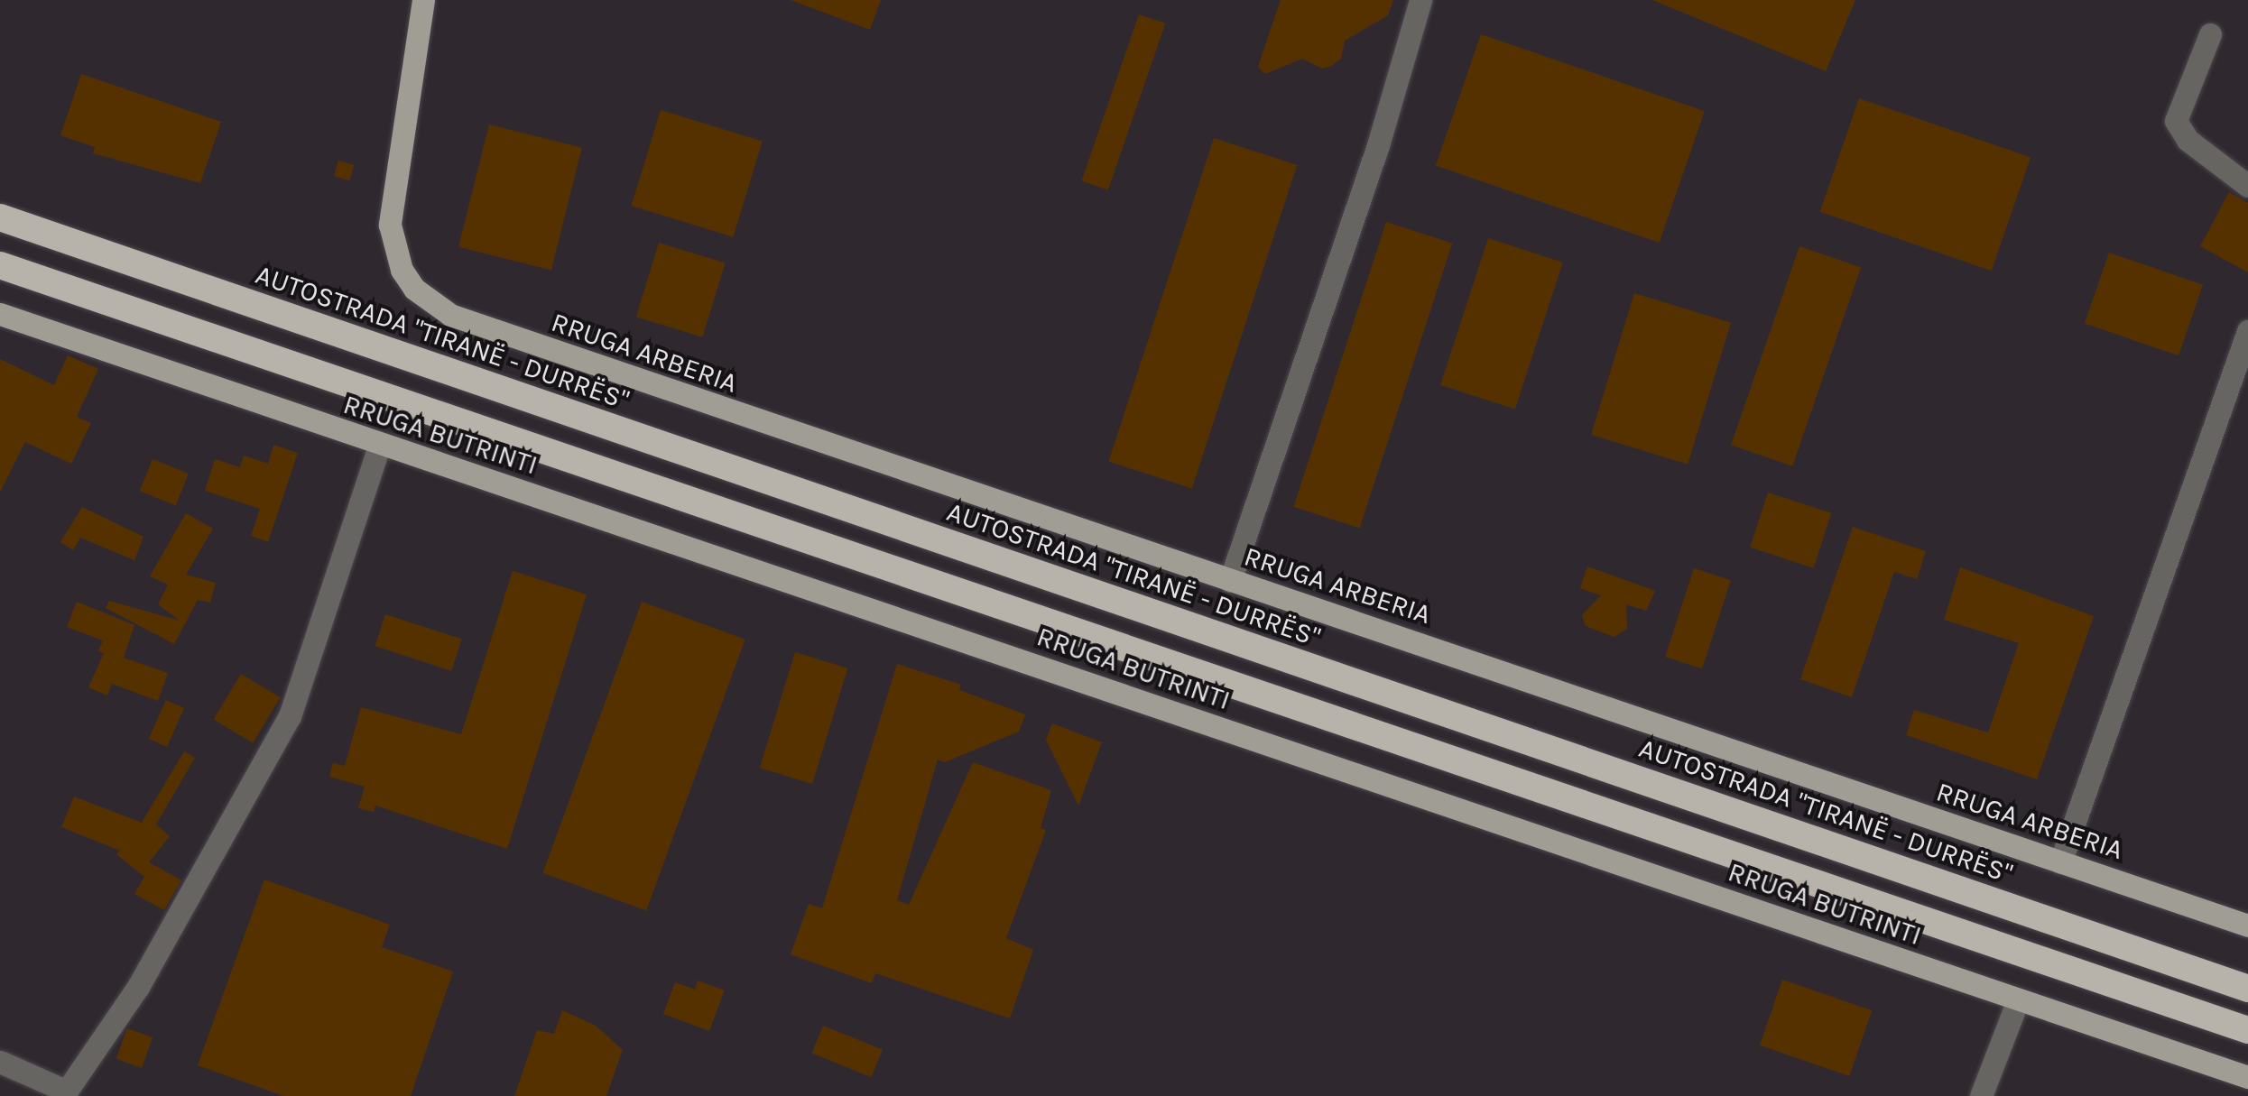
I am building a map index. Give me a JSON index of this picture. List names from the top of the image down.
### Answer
{
  "streets": {
    "highway": ["AUTOSTRADA \"TIRANË - DURRËS\""],
    "main road": ["RRUGA ARBERIA", "RRUGA BUTRINTI"]
  }
}
